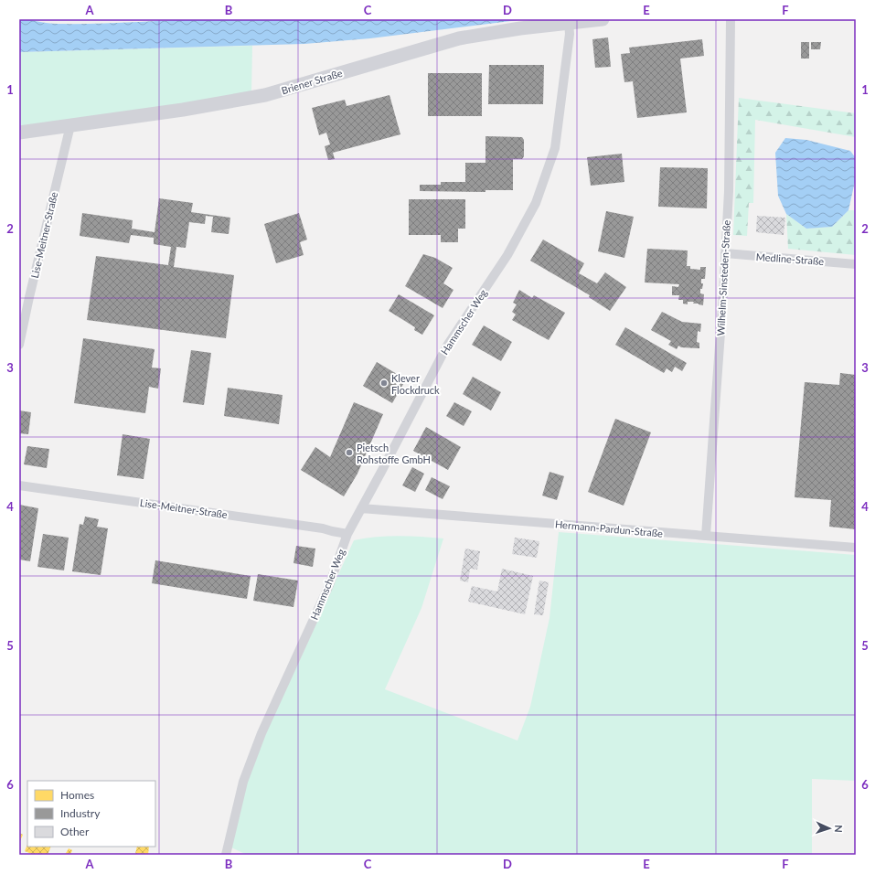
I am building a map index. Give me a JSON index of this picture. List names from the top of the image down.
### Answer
{
  "streets": {
    "street": [
      "Briener Straße",
      "Lise-Meitner-Straße",
      "Medline-Straße",
      "Wilhelm-Sinsteden-Straße",
      "Hammscher Weg",
      "Hermann-Pardun-Straße"
    ]
  },
  "crossings": [
    ["Briener Straße", "Lise-Meitner-Straße"],
    ["Briener Straße", "Hammscher Weg"],
    ["Lise-Meitner-Straße", "Hammscher Weg"],
    ["Medline-Straße", "Wilhelm-Sinsteden-Straße"],
    ["Wilhelm-Sinsteden-Straße", "Hermann-Pardun-Straße"],
    ["Hammscher Weg", "Hermann-Pardun-Straße"]
  ],
  "places": ["Klever Flockdruck", "Pietsch Rohstoffe GmbH"],
  "legend": ["Homes", "Industry", "Other"],
  "north": "right",
  "grid": {
    "columns": [
      "A",
      "B",
      "C",
      "D",
      "E",
      "F"
    ],
    "rows": [
      "1",
      "2",
      "3",
      "4",
      "5",
      "6"
    ]
  }
}
